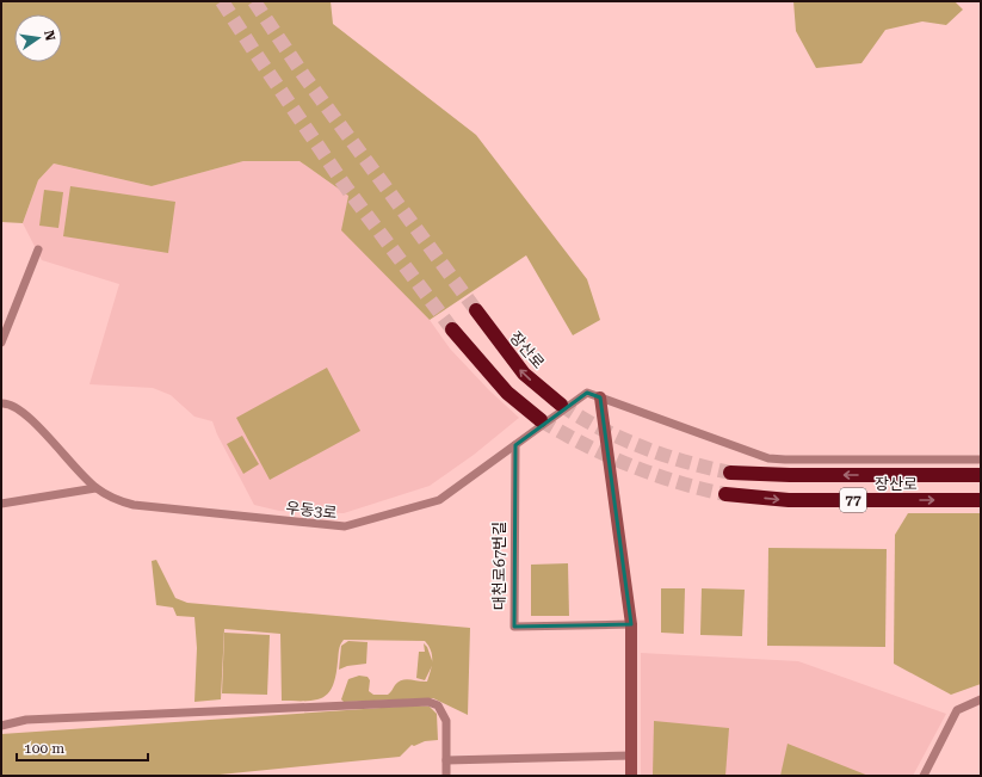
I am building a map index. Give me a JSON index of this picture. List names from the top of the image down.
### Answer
{
  "streets": {
    "highway": ["장산로", "77"],
    "street": ["우동3로", "대천로67번길"]
  },
  "crossings": [
    ["우동3로", "대천로67번길"]
  ],
  "scale_bar": "100 m",
  "north": "right"
}
